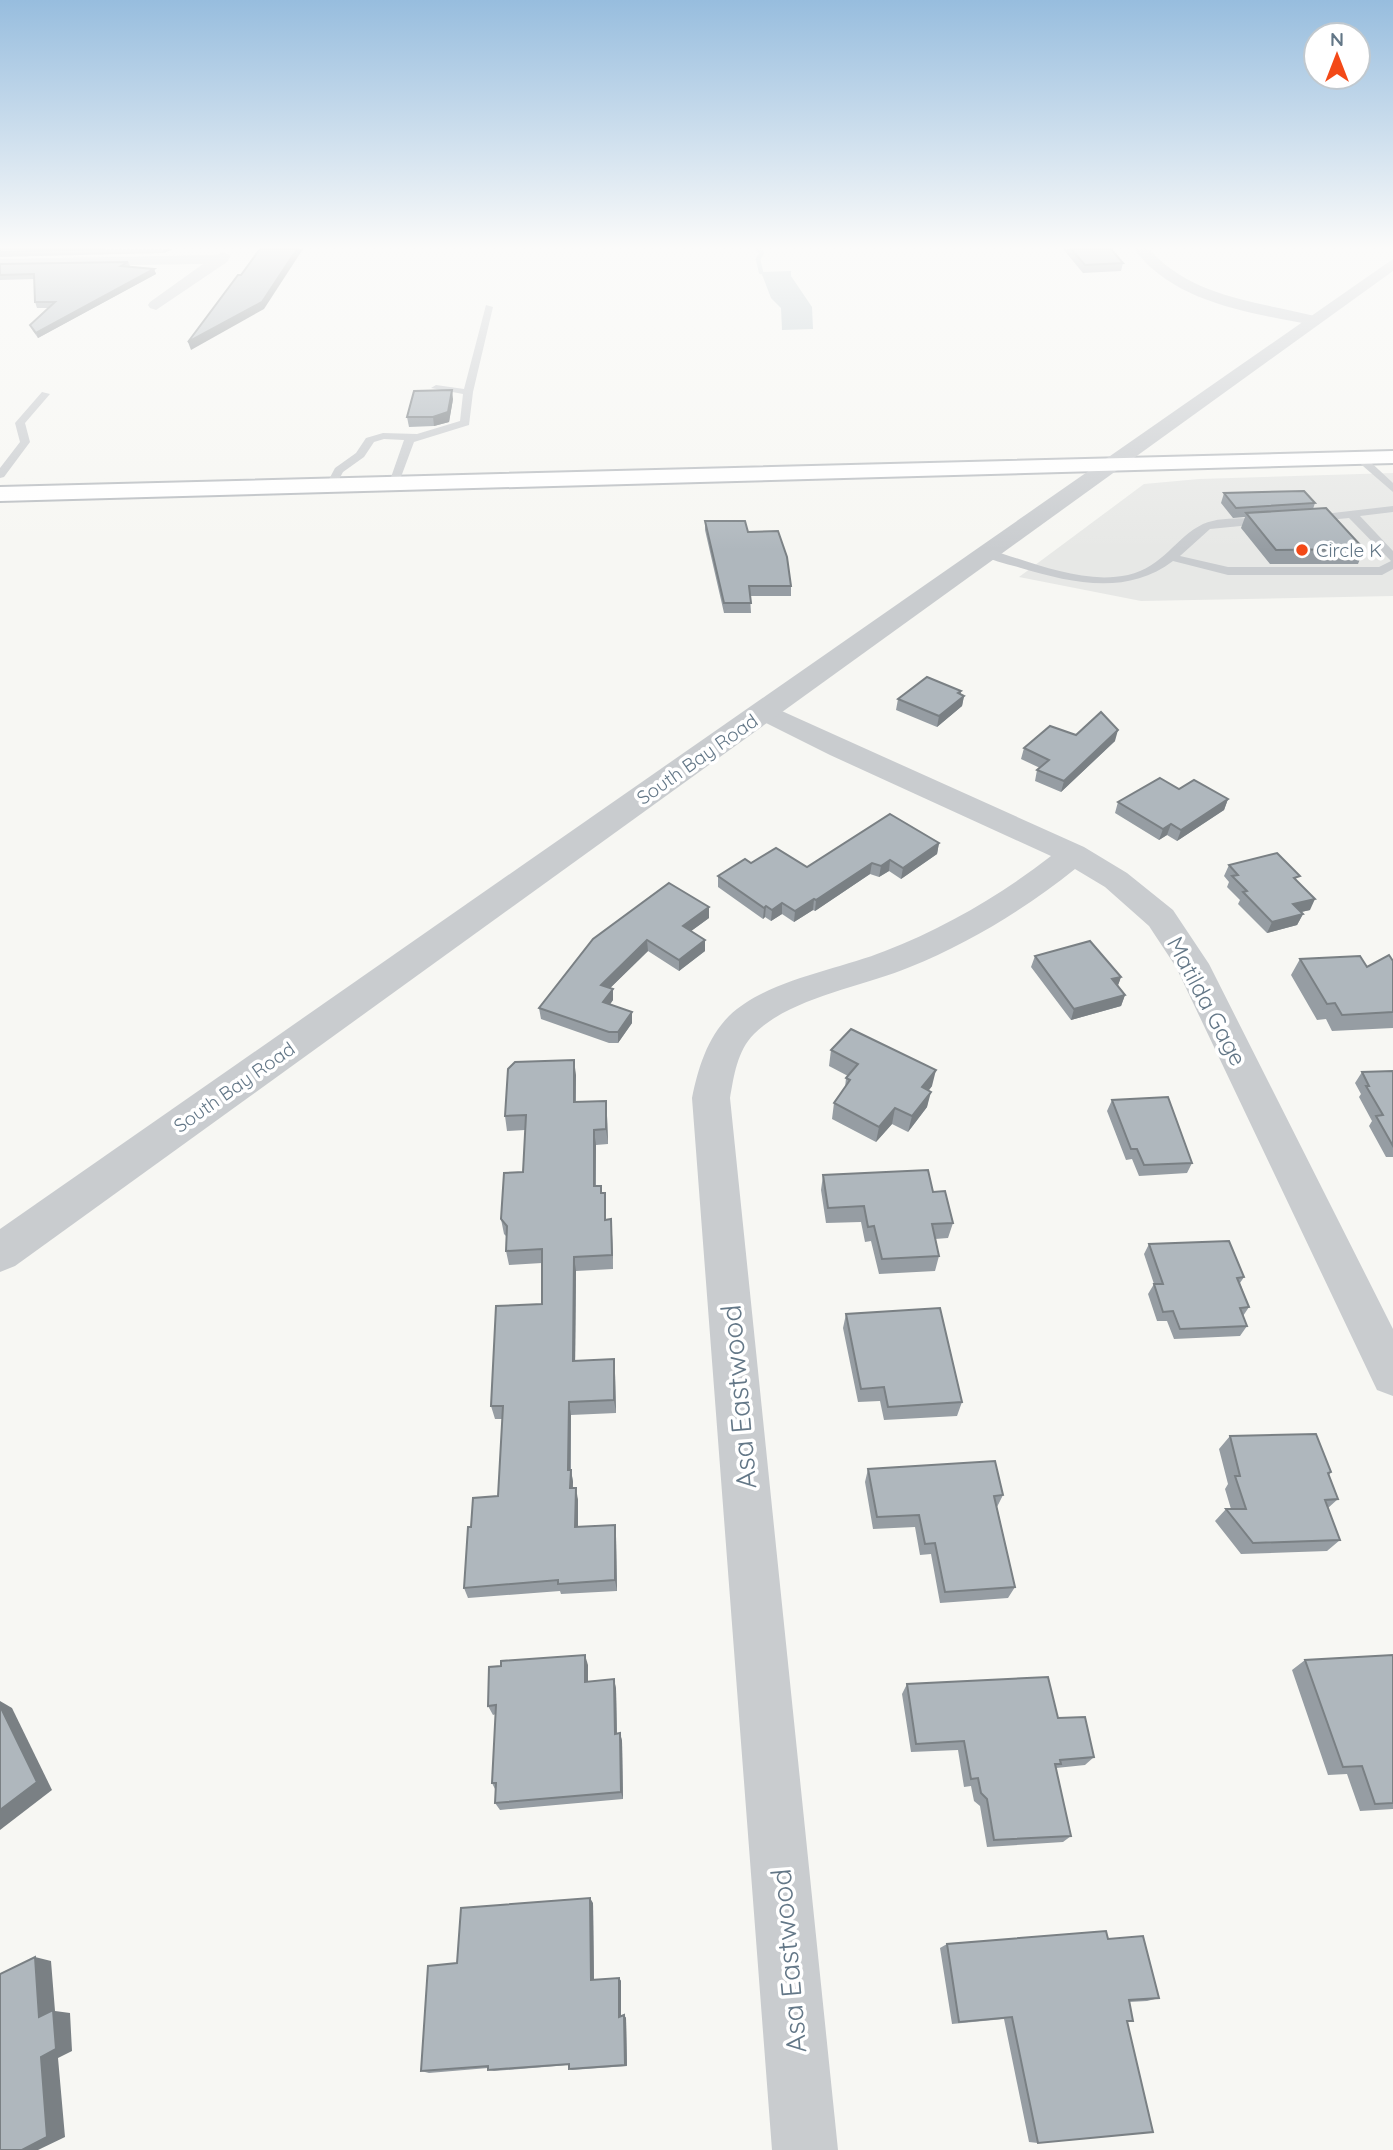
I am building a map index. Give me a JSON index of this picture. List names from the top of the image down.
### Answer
{
  "streets": {
    "street": ["South Bay Road", "Matilda Gage", "Asa Eastwood"]
  },
  "crossings": [
    ["South Bay Road", "Matilda Gage"],
    ["Matilda Gage", "Asa Eastwood"]
  ],
  "places": ["Circle K"],
  "north": "top"
}
